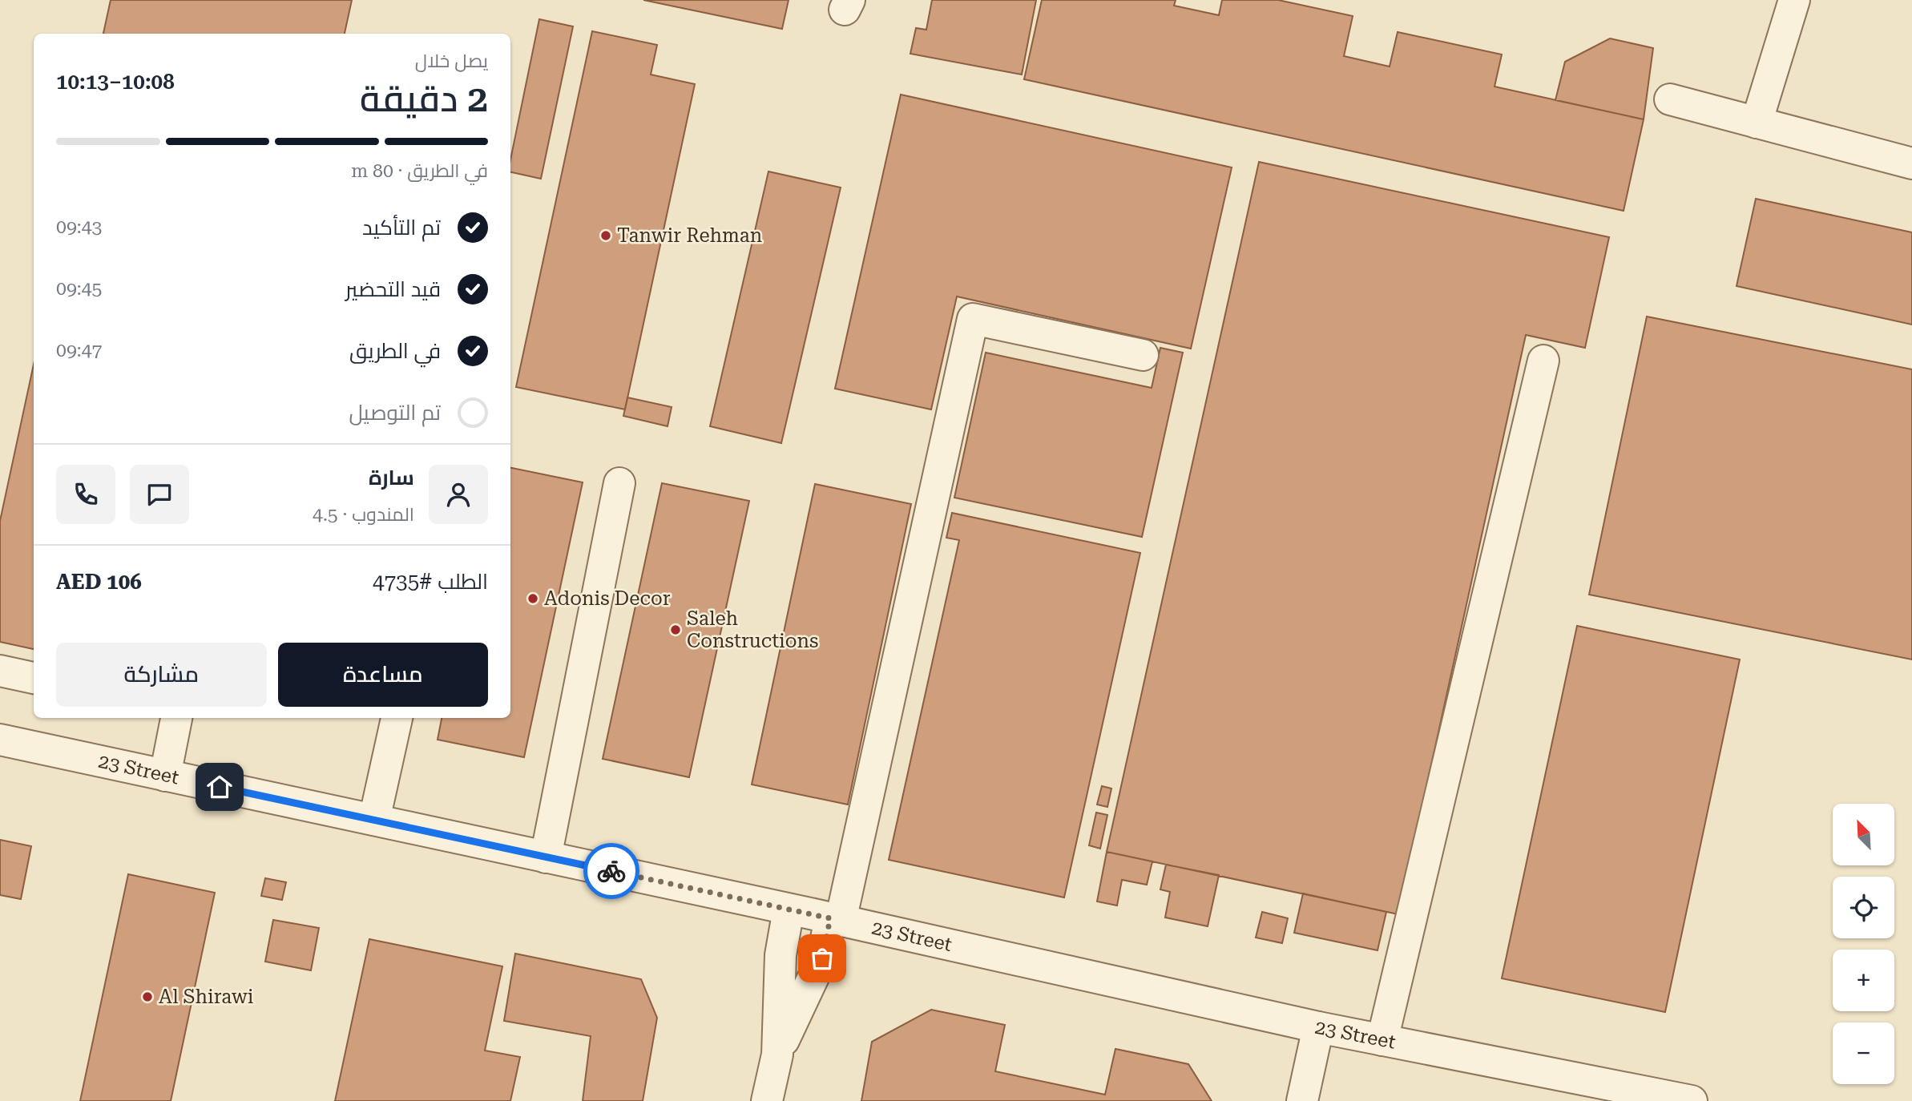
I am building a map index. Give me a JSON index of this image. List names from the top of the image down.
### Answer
{
  "streets": {
    "street": ["23 Street"]
  },
  "places": [
    "Tanwir Rehman",
    "Adonis Decor",
    "Saleh Constructions",
    "Al Shirawi"
  ],
  "north": "top left",
  "page": {
    "heading": ["2 دقيقة", "يصل خلال", "10:08–10:13"],
    "panel": [
      "سارة",
      "المندوب · 4.5",
      "الطلب #4735",
      "AED 106"
    ],
    "bar": "في الطريق · 80 m",
    "list": [
      ["تم التأكيد", "09:43"],
      ["قيد التحضير", "09:45"],
      ["في الطريق", "09:47"],
      "تم التوصيل"
    ],
    "buttons": ["مساعدة", "مشاركة"],
    "map_buttons": ["+", "−"]
  }
}
